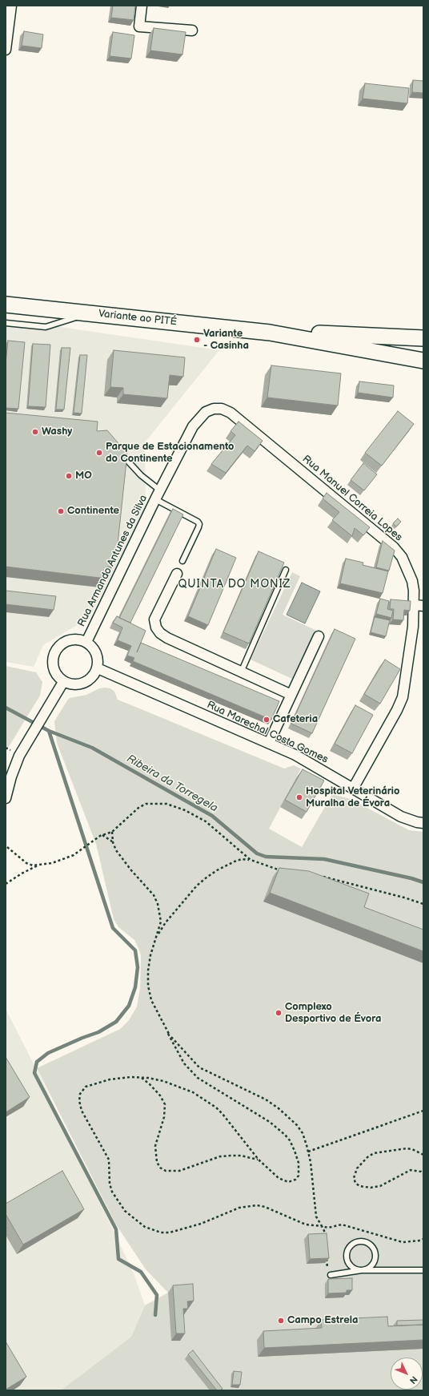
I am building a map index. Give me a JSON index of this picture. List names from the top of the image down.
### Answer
{
  "streets": {
    "main road": ["Variante ao PITÉ"],
    "street": ["Rua Manuel Correia Lopes", "Rua Armando Antunes da Silva", "Rua Marechal Costa Gomes"]
  },
  "crossings": [
    ["Rua Manuel Correia Lopes", "Rua Armando Antunes da Silva"],
    ["Rua Manuel Correia Lopes", "Rua Marechal Costa Gomes"],
    ["Rua Armando Antunes da Silva", "Rua Marechal Costa Gomes"]
  ],
  "districts": ["QUINTA DO MONIZ"],
  "water": ["Ribeira da Torregela"],
  "places": [
    "Variante - Casinha",
    "Washy",
    "Parque de Estacionamento do Continente",
    "MO",
    "Continente",
    "Cafeteria",
    "Hospital Veterinário Muralha de Évora",
    "Complexo Desportivo de Évora",
    "Campo Estrela"
  ],
  "north": "bottom right"
}
